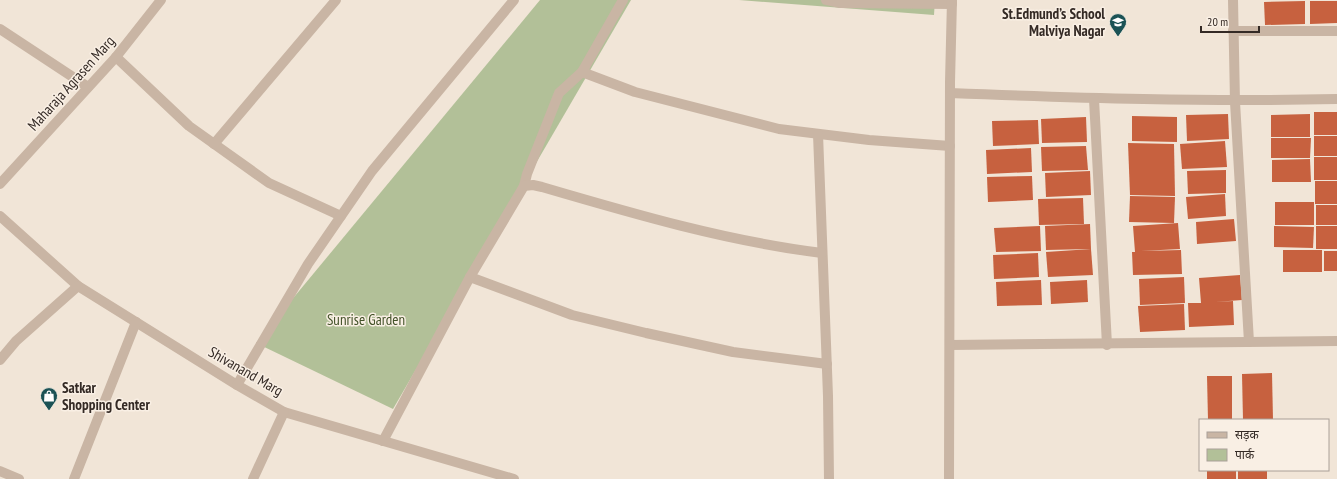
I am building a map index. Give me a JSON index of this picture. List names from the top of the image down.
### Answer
{
  "streets": {
    "street": ["Maharaja Agrasen Marg", "Shivanand Marg"]
  },
  "parks": ["Sunrise Garden"],
  "places": {
    "school or university": ["St.Edmund’s School Malviya Nagar"],
    "shop": ["Satkar Shopping Center"]
  },
  "legend": ["सड़क", "पार्क"],
  "scale_bar": "20 m"
}
